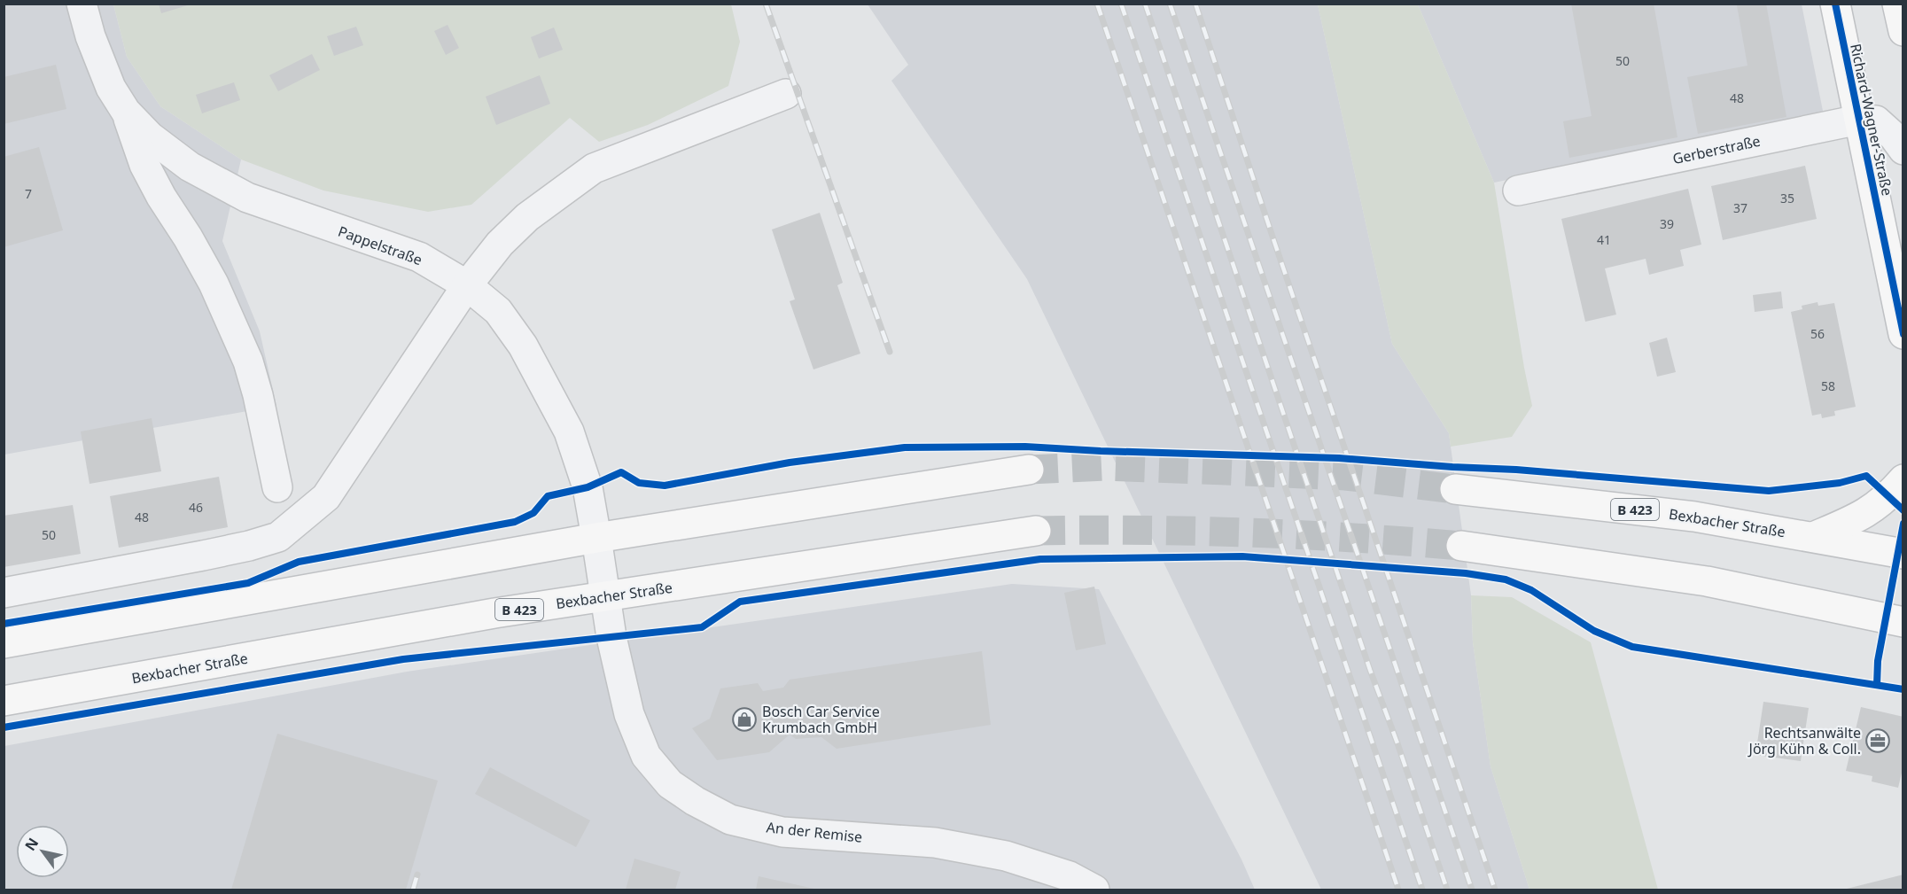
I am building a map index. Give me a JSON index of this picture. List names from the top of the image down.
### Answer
{
  "streets": {
    "main road": ["Richard-Wagner-Straße", "B 423", "Bexbacher Straße"],
    "street": ["Gerberstraße", "Pappelstraße", "An der Remise"]
  },
  "crossings": [
    ["Richard-Wagner-Straße", "Gerberstraße"],
    ["Pappelstraße", "An der Remise"],
    ["Bexbacher Straße", "An der Remise"]
  ],
  "places": {
    "shop": ["Bosch Car Service Krumbach GmbH"],
    "office": ["Rechtsanwälte Jörg Kühn & Coll."]
  },
  "house_numbers": [
    "50",
    "48",
    "7",
    "35",
    "37",
    "39",
    "41",
    "56",
    "58",
    "46",
    "48",
    "50"
  ],
  "north": "top left"
}
